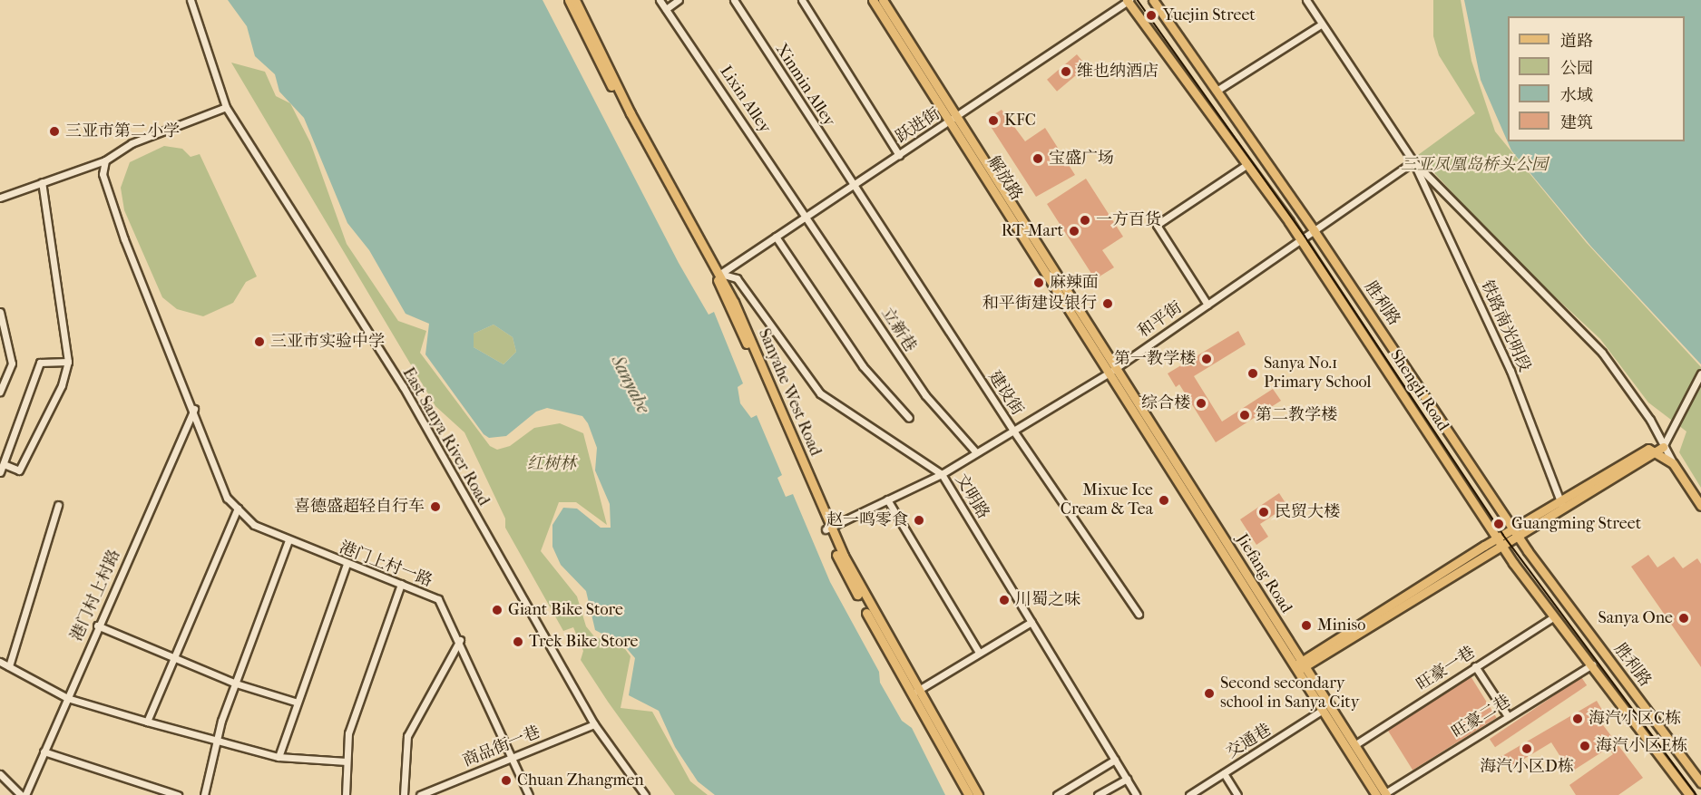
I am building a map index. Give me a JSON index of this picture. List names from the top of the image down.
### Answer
{
  "streets": {
    "main road": [
      "解放路",
      "胜利路",
      "Shengli Road",
      "Sanyahe West Road",
      "Jiefang Road"
    ],
    "street": [
      "Xinmin Alley",
      "Lixin Alley",
      "跃进街",
      "和平街",
      "铁路南光明段",
      "立新巷",
      "建设街",
      "East Sanya River Road",
      "文明路",
      "港门上村一路",
      "港门村上村路",
      "旺豪一巷",
      "旺豪二巷",
      "交通巷",
      "商品街一巷"
    ]
  },
  "crossings": [
    ["Xinmin Alley", "跃进街"],
    ["Xinmin Alley", "建设街"],
    ["Lixin Alley", "跃进街"],
    ["Lixin Alley", "立新巷"],
    ["跃进街", "解放路"],
    ["跃进街", "立新巷"],
    ["跃进街", "Shengli Road"],
    ["跃进街", "Sanyahe West Road"],
    ["跃进街", "建设街"],
    ["跃进街", "文明路"],
    ["解放路", "和平街"],
    ["解放路", "Jiefang Road"],
    ["胜利路", "和平街"],
    ["和平街", "铁路南光明段"],
    ["和平街", "立新巷"],
    ["和平街", "Shengli Road"],
    ["和平街", "Sanyahe West Road"],
    ["和平街", "建设街"],
    ["和平街", "文明路"],
    ["和平街", "Jiefang Road"],
    ["Shengli Road", "旺豪一巷"],
    ["Shengli Road", "旺豪二巷"],
    ["Sanyahe West Road", "文明路"],
    ["East Sanya River Road", "商品街一巷"],
    ["港门上村一路", "商品街一巷"],
    ["Jiefang Road", "旺豪一巷"],
    ["Jiefang Road", "旺豪二巷"],
    ["Jiefang Road", "交通巷"]
  ],
  "water": ["Sanyahe"],
  "parks": ["三亚凤凰岛桥头公园", "红树林"],
  "places": [
    "Yuejin Street",
    "维也纳酒店",
    "KFC",
    "三亚市第二小学",
    "宝盛广场",
    "一方百货",
    "RT-Mart",
    "麻辣面",
    "和平街建设银行",
    "三亚市实验中学",
    "第一教学楼",
    "Sanya No.1 Primary School",
    "综合楼",
    "第二教学楼",
    "Mixue Ice Cream & Tea",
    "喜德盛超轻自行车",
    "民贸大楼",
    "赵一鸣零食",
    "Guangming Street",
    "川蜀之味",
    "Giant Bike Store",
    "Sanya One",
    "Miniso",
    "Trek Bike Store",
    "Second secondary school in Sanya City",
    "海汽小区C栋",
    "海汽小区E栋",
    "海汽小区D栋",
    "Chuan Zhangmen"
  ],
  "legend": [
    "道路",
    "公园",
    "水域",
    "建筑"
  ]
}
